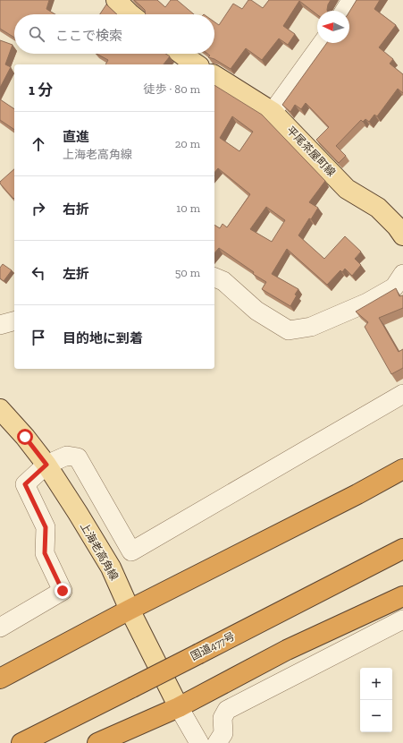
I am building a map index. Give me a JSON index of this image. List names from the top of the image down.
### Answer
{
  "streets": {
    "highway": ["国道477号"],
    "main road": ["平尾茶屋町線", "上海老高角線"]
  },
  "north": "left",
  "page": {
    "search": "ここで検索",
    "heading": ["1 分", "徒歩 · 80 m"],
    "list": [
      ["直進", "上海老高角線", "20 m"],
      ["右折", "10 m"],
      ["左折", "50 m"],
      "目的地に到着"
    ],
    "map_buttons": ["+", "−"]
  }
}
